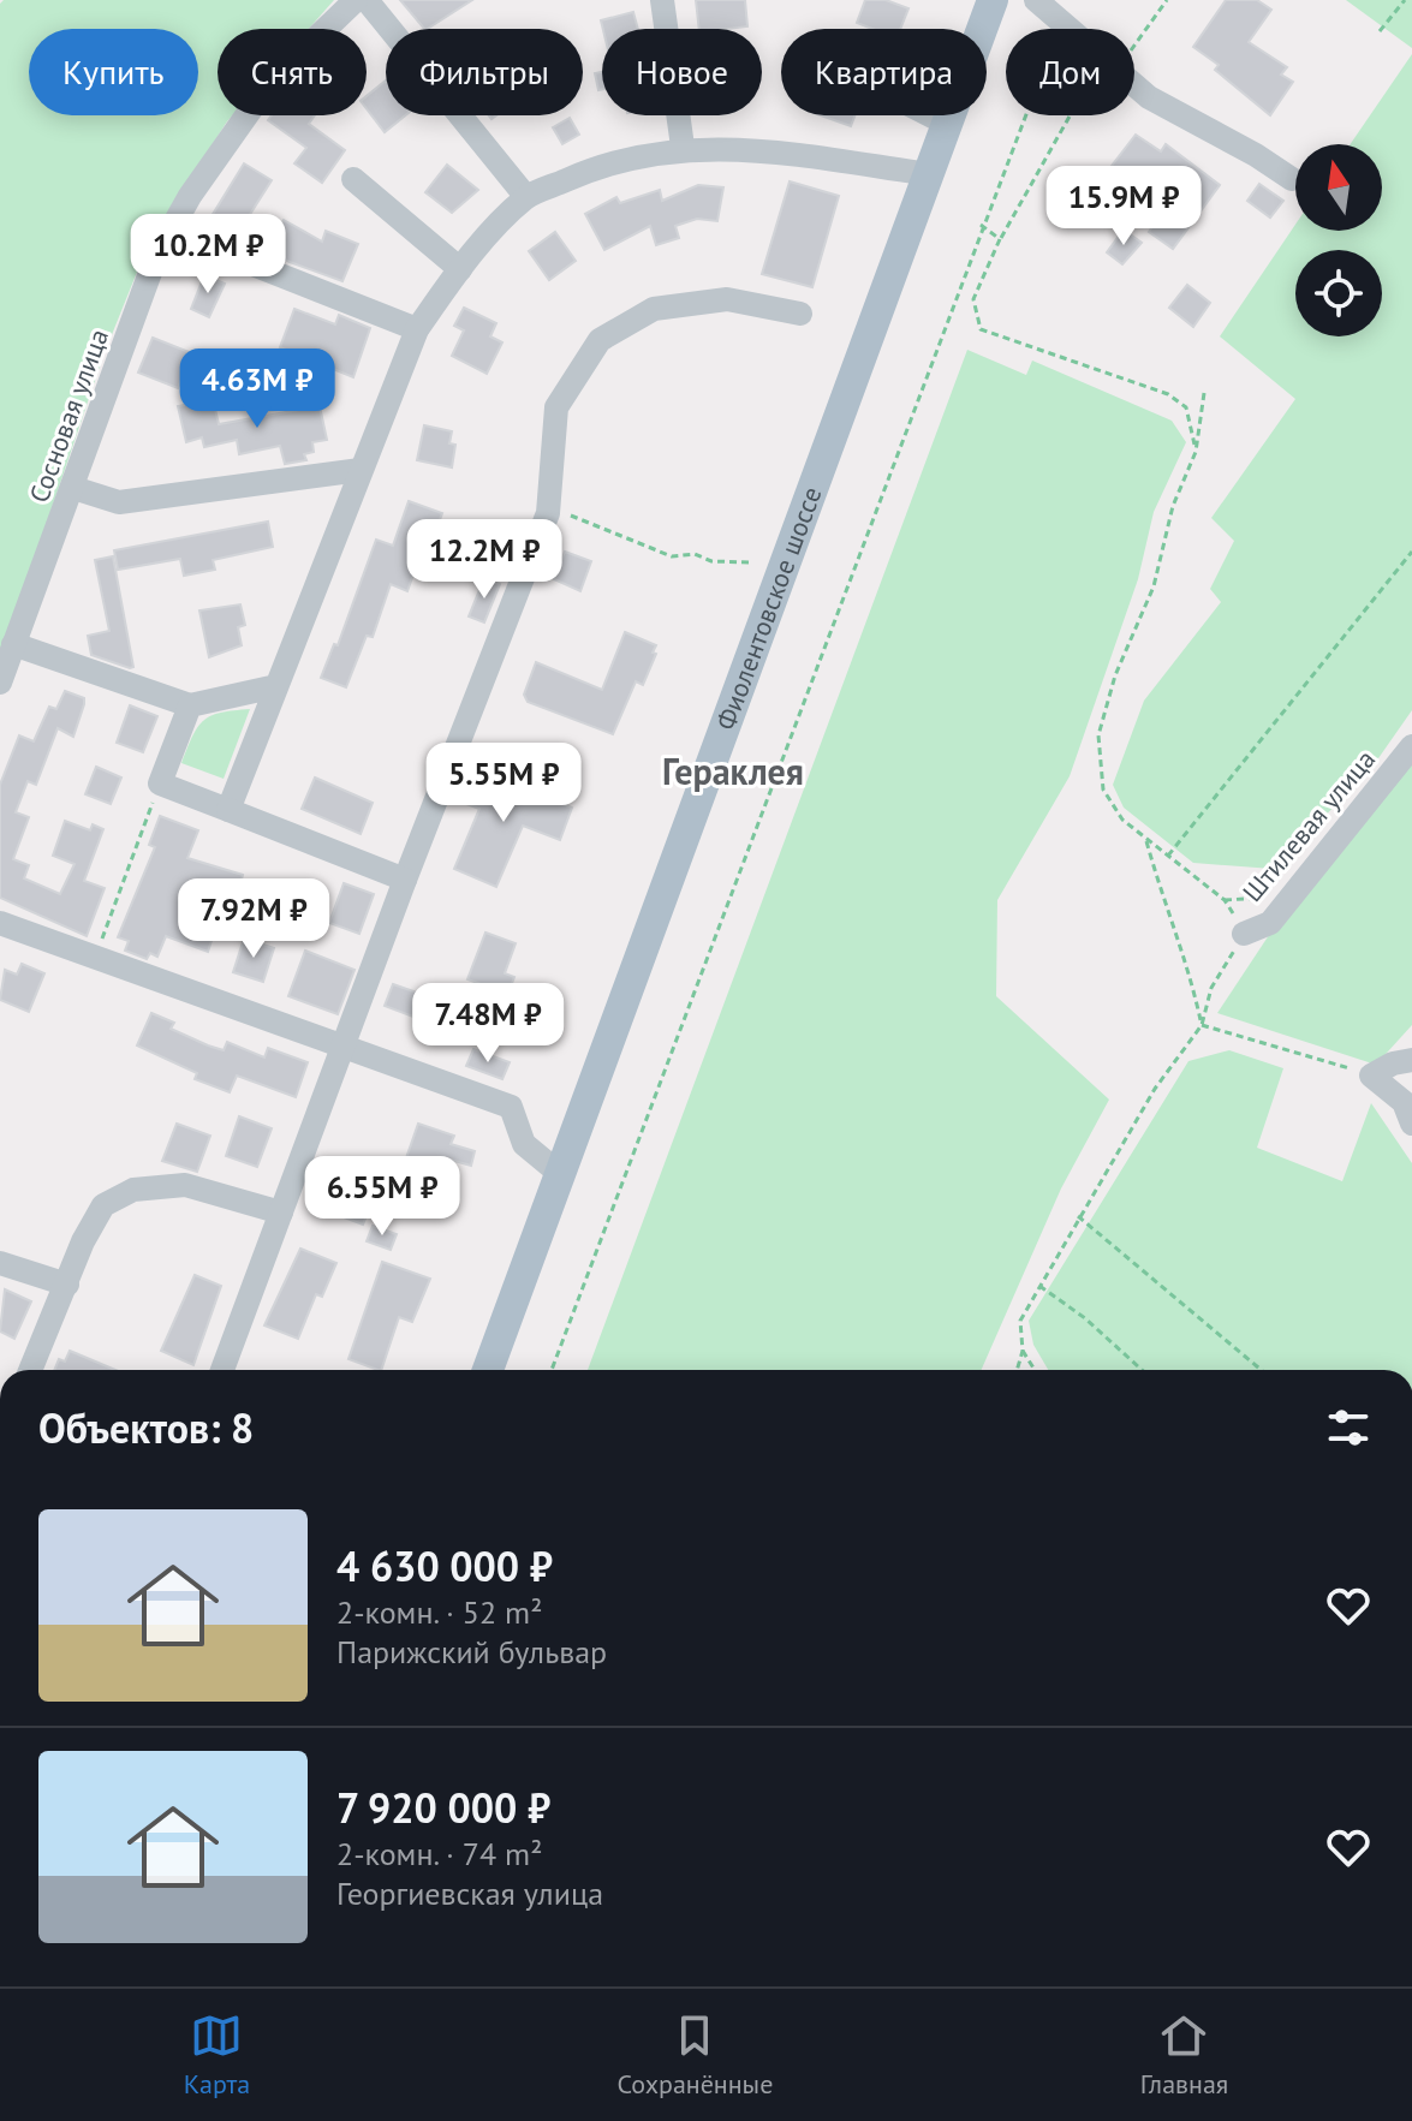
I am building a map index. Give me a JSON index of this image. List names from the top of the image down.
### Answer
{
  "streets": {
    "main road": ["Фиолентовское шоссе"],
    "street": ["Сосновая улица", "Штилевая улица"]
  },
  "districts": ["Гераклея"],
  "north": "top",
  "page": {
    "chip": [
      "Купить",
      "Снять",
      "Фильтры",
      "Новое",
      "Квартира",
      "Дом"
    ],
    "price": [
      "15.9M ₽",
      "10.2M ₽",
      "4.63M ₽",
      "12.2M ₽",
      "5.55M ₽",
      "7.92M ₽",
      "7.48M ₽",
      "6.55M ₽"
    ],
    "heading": "Объектов: 8",
    "list": [
      {
        "name": "4 630 000 ₽",
        "note": "2-комн. · 52 m² · Парижский бульвар"
      },
      {
        "name": "7 920 000 ₽",
        "note": "2-комн. · 74 m² · Георгиевская улица"
      }
    ],
    "tabs": ["Карта", "Сохранённые", "Главная"]
  }
}
